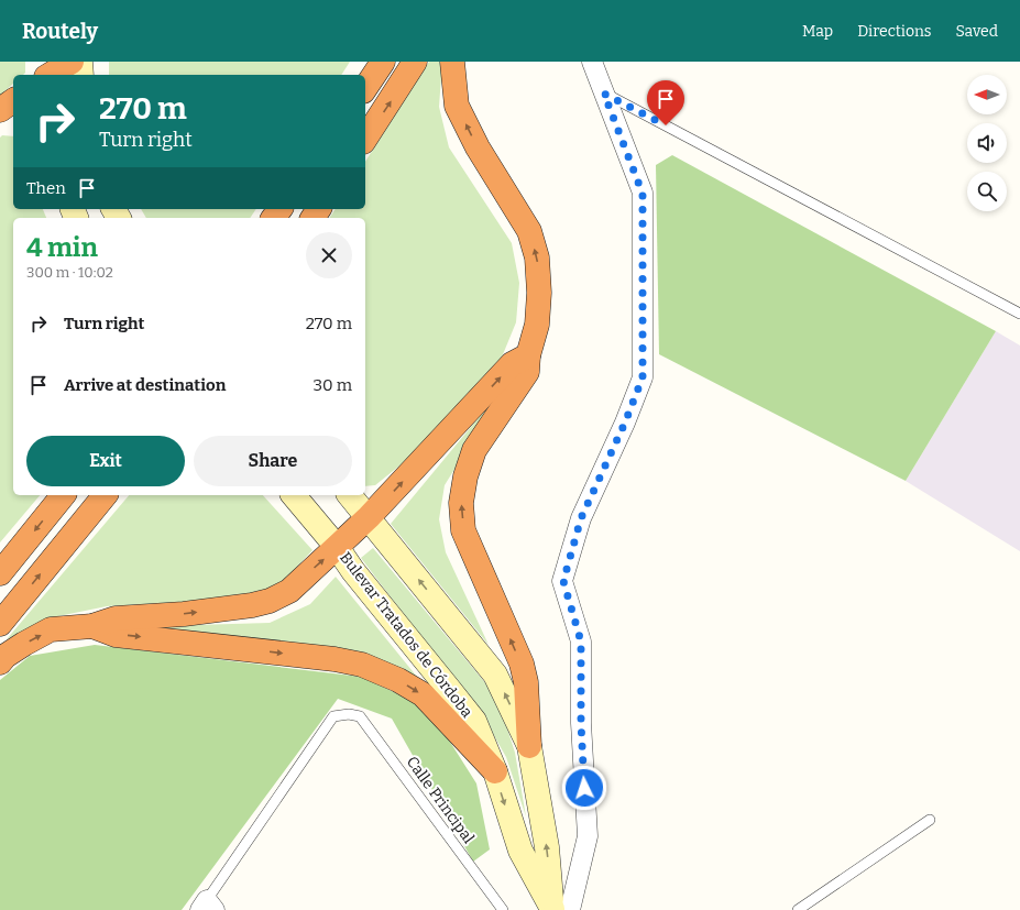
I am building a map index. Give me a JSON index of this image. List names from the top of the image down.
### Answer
{
  "streets": {
    "street": ["Bulevar Tratados de Córdoba"],
    "lane": ["Calle Principal"]
  },
  "north": "left",
  "page": {
    "header": "Routely",
    "nav": ["Map", "Directions", "Saved"],
    "turn": ["270 m", "Turn right"],
    "then": "Then",
    "heading": ["4 min", "300 m · 10:02"],
    "list": [
      {
        "name": "Turn right",
        "value": "270 m"
      },
      {
        "name": "Arrive at destination",
        "value": "30 m"
      }
    ],
    "buttons": ["Exit", "Share"]
  }
}
